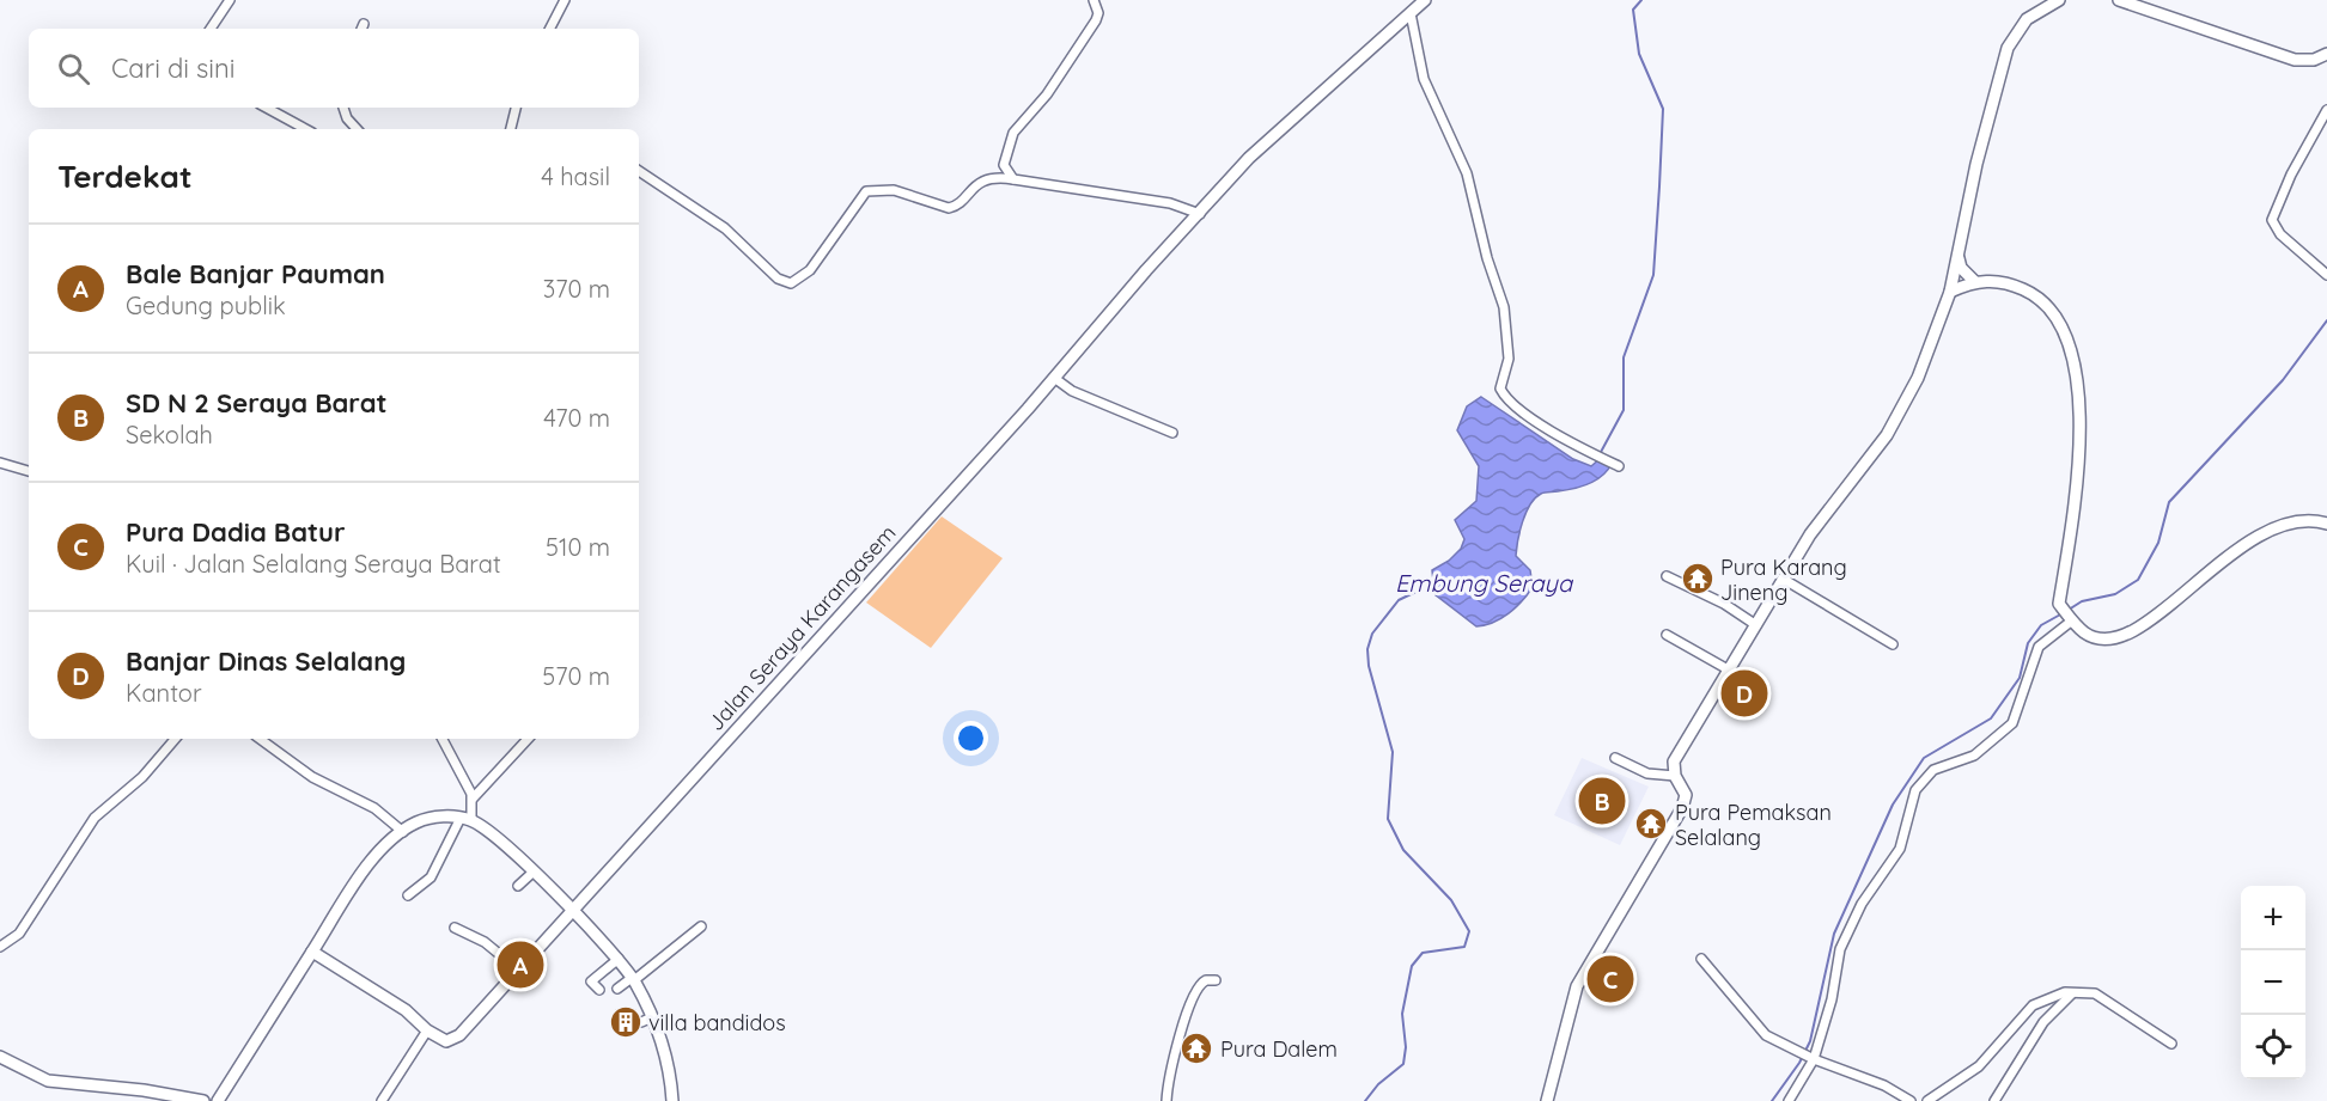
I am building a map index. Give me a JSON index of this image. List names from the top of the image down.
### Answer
{
  "streets": {
    "street": ["Jalan Seraya Karangasem"]
  },
  "water": ["Embung Seraya"],
  "places": {
    "temple": ["Pura Karang Jineng", "Pura Pemaksan Selalang", "Pura Dalem"],
    "building": ["villa bandidos"]
  },
  "page": {
    "search": "Cari di sini",
    "heading": ["Terdekat", "4 hasil"],
    "list": [
      {
        "mark": "A",
        "name": "Bale Banjar Pauman",
        "note": "Gedung publik",
        "value": "370 m"
      },
      {
        "mark": "B",
        "name": "SD N 2 Seraya Barat",
        "note": "Sekolah",
        "value": "470 m"
      },
      {
        "mark": "C",
        "name": "Pura Dadia Batur",
        "note": "Kuil · Jalan Selalang Seraya Barat",
        "value": "510 m"
      },
      {
        "mark": "D",
        "name": "Banjar Dinas Selalang",
        "note": "Kantor",
        "value": "570 m"
      }
    ],
    "pins": [
      "D",
      "B",
      "A",
      "C"
    ],
    "map_buttons": ["+", "−"]
  }
}
